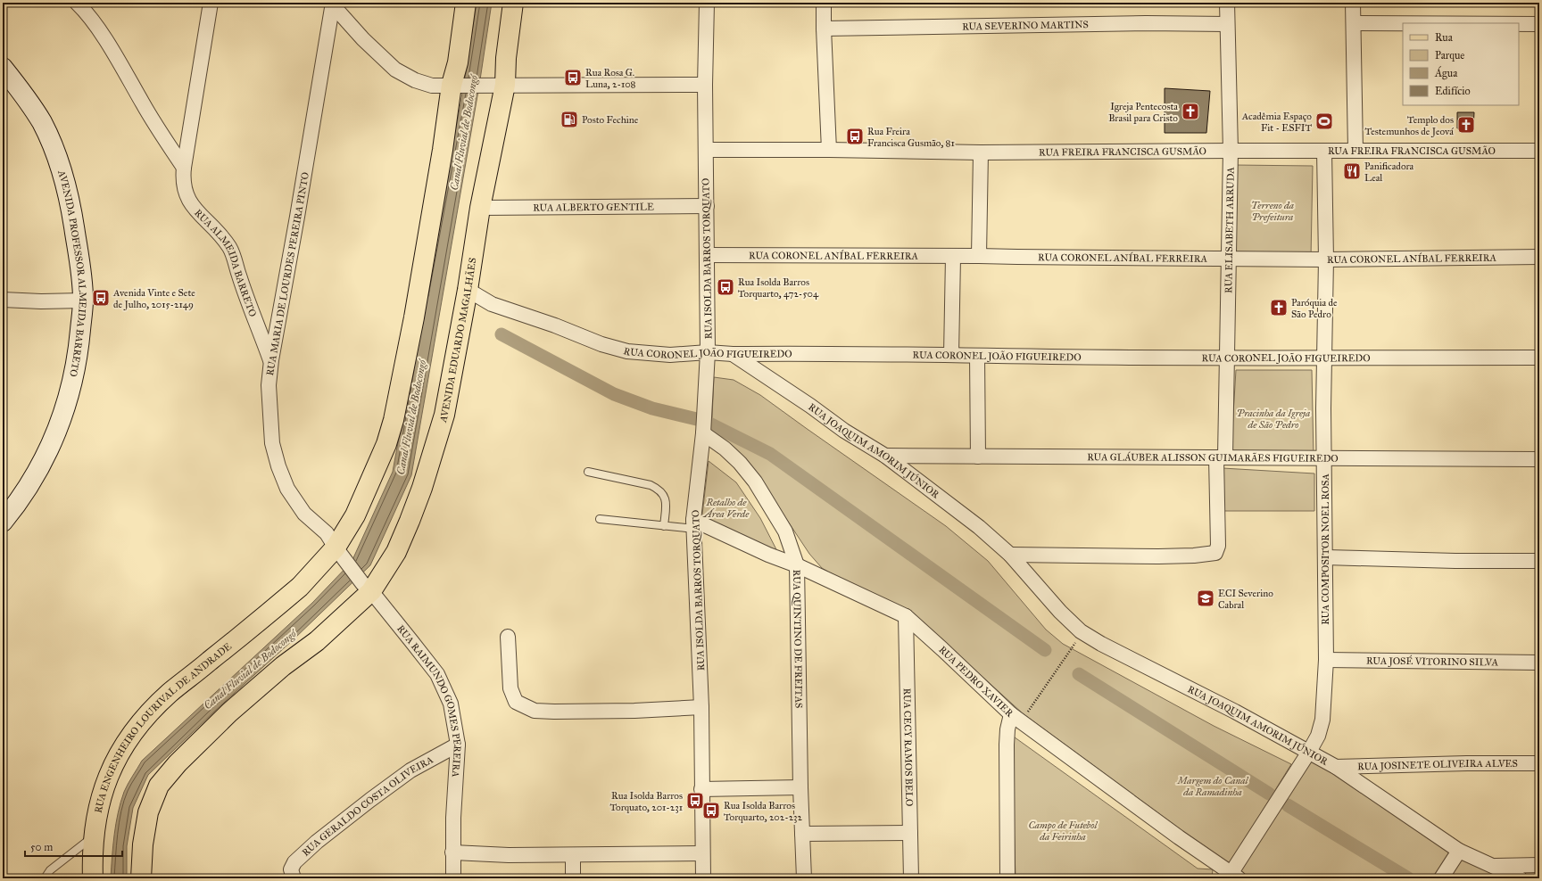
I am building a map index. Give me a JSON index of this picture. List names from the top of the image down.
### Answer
{
  "streets": {
    "main road": ["AVENIDA PROFESSOR ALMEIDA BARRETO", "AVENIDA EDUARDO MAGALHÃES", "RUA ENGENHEIRO LOURIVAL DE ANDRADE"],
    "street": [
      "RUA SEVERINO MARTINS",
      "RUA FREIRA FRANCISCA GUSMÃO",
      "RUA ALBERTO GENTILE",
      "RUA ELISABETH ARRUDA",
      "RUA CORONEL ANÍBAL FERREIRA",
      "RUA ISOLDA BARROS TORQUATO",
      "RUA ALMEIDA BARRETO",
      "RUA MARIA DE LOURDES PEREIRA PINTO",
      "RUA CORONEL JOÃO FIGUEIREDO",
      "RUA JOAQUIM AMORIM JÚNIOR",
      "RUA GLÁUBER ALISSON GUIMARÃES FIGUEIREDO",
      "RUA COMPOSITOR NOEL ROSA",
      "RUA QUINTINO DE FREITAS",
      "RUA JOSÉ VITORINO SILVA",
      "RUA PEDRO XAVIER",
      "RUA RAIMUNDO GOMES PEREIRA",
      "RUA CECY RAMOS BELO",
      "RUA JOSINETE OLIVEIRA ALVES",
      "RUA GERALDO COSTA OLIVEIRA"
    ]
  },
  "crossings": [
    ["RUA SEVERINO MARTINS", "RUA ELISABETH ARRUDA"],
    ["RUA FREIRA FRANCISCA GUSMÃO", "RUA ELISABETH ARRUDA"],
    ["RUA FREIRA FRANCISCA GUSMÃO", "RUA ISOLDA BARROS TORQUATO"],
    ["RUA FREIRA FRANCISCA GUSMÃO", "RUA COMPOSITOR NOEL ROSA"],
    ["RUA ALBERTO GENTILE", "RUA ISOLDA BARROS TORQUATO"],
    ["RUA ALBERTO GENTILE", "AVENIDA EDUARDO MAGALHÃES"],
    ["RUA ELISABETH ARRUDA", "RUA CORONEL ANÍBAL FERREIRA"],
    ["RUA ELISABETH ARRUDA", "RUA CORONEL JOÃO FIGUEIREDO"],
    ["RUA ELISABETH ARRUDA", "RUA JOAQUIM AMORIM JÚNIOR"],
    ["RUA ELISABETH ARRUDA", "RUA GLÁUBER ALISSON GUIMARÃES FIGUEIREDO"],
    ["RUA CORONEL ANÍBAL FERREIRA", "RUA ISOLDA BARROS TORQUATO"],
    ["RUA CORONEL ANÍBAL FERREIRA", "RUA COMPOSITOR NOEL ROSA"],
    ["RUA ISOLDA BARROS TORQUATO", "RUA CORONEL JOÃO FIGUEIREDO"],
    ["RUA ISOLDA BARROS TORQUATO", "RUA QUINTINO DE FREITAS"],
    ["RUA ISOLDA BARROS TORQUATO", "RUA PEDRO XAVIER"],
    ["RUA ALMEIDA BARRETO", "RUA MARIA DE LOURDES PEREIRA PINTO"],
    ["RUA MARIA DE LOURDES PEREIRA PINTO", "RUA RAIMUNDO GOMES PEREIRA"],
    ["RUA MARIA DE LOURDES PEREIRA PINTO", "RUA ENGENHEIRO LOURIVAL DE ANDRADE"],
    ["AVENIDA EDUARDO MAGALHÃES", "RUA CORONEL JOÃO FIGUEIREDO"],
    ["AVENIDA EDUARDO MAGALHÃES", "RUA RAIMUNDO GOMES PEREIRA"],
    ["RUA CORONEL JOÃO FIGUEIREDO", "RUA JOAQUIM AMORIM JÚNIOR"],
    ["RUA CORONEL JOÃO FIGUEIREDO", "RUA COMPOSITOR NOEL ROSA"],
    ["RUA JOAQUIM AMORIM JÚNIOR", "RUA GLÁUBER ALISSON GUIMARÃES FIGUEIREDO"],
    ["RUA JOAQUIM AMORIM JÚNIOR", "RUA COMPOSITOR NOEL ROSA"],
    ["RUA JOAQUIM AMORIM JÚNIOR", "RUA JOSINETE OLIVEIRA ALVES"],
    ["RUA GLÁUBER ALISSON GUIMARÃES FIGUEIREDO", "RUA COMPOSITOR NOEL ROSA"],
    ["RUA COMPOSITOR NOEL ROSA", "RUA JOSÉ VITORINO SILVA"],
    ["RUA COMPOSITOR NOEL ROSA", "RUA PEDRO XAVIER"],
    ["RUA QUINTINO DE FREITAS", "RUA PEDRO XAVIER"],
    ["RUA PEDRO XAVIER", "RUA CECY RAMOS BELO"],
    ["RUA RAIMUNDO GOMES PEREIRA", "RUA ENGENHEIRO LOURIVAL DE ANDRADE"],
    ["RUA RAIMUNDO GOMES PEREIRA", "RUA GERALDO COSTA OLIVEIRA"]
  ],
  "water": ["Canal Fluvial de Bodocongó"],
  "parks": [
    "Terreno da Prefeitura",
    "Pracinha da Igreja de São Pedro",
    "Retalho de Área Verde",
    "Margem do Canal da Ramadinha",
    "Campo de Futebol da Feirinha"
  ],
  "places": {
    "bus stop": [
      "Rua Rosa G. Luna, 2-108",
      "Rua Freira Francisca Gusmão, 81",
      "Rua Isolda Barros Torquarto, 472-504",
      "Avenida Vinte e Sete de Julho, 2015-2149",
      "Rua Isolda Barros Torquato, 201-231",
      "Rua Isolda Barros Torquarto, 202-232"
    ],
    "church": ["Igreja Pentecosta Brasil para Cristo", "Templo dos Testemunhos de Jeová", "Paróquia de São Pedro"],
    "fuel station": ["Posto Fechine"],
    "sports": ["Acadêmia Espaço Fit - ESFIT"],
    "restaurant": ["Panificadora Leal"],
    "school or university": ["ECI Severino Cabral"]
  },
  "legend": [
    "Rua",
    "Parque",
    "Água",
    "Edifício"
  ],
  "scale_bar": "50 m"
}
